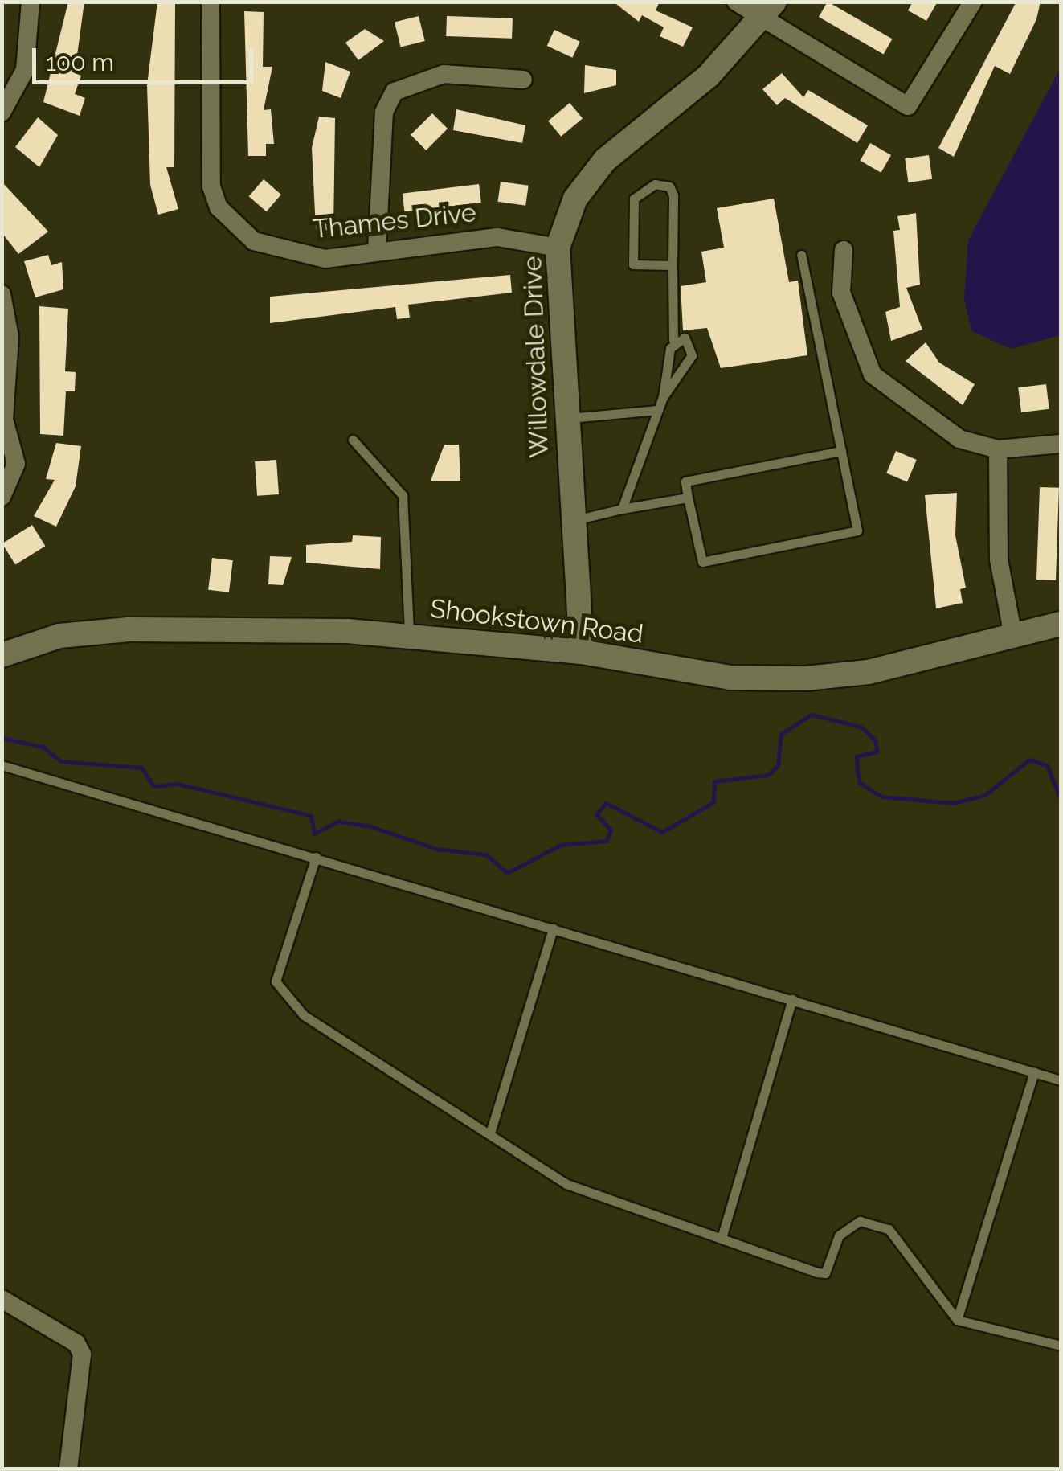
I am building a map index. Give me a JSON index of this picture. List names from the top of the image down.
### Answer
{
  "streets": {
    "street": ["Thames Drive", "Willowdale Drive", "Shookstown Road"]
  },
  "crossings": [
    ["Thames Drive", "Willowdale Drive"],
    ["Willowdale Drive", "Shookstown Road"]
  ],
  "scale_bar": "100 m"
}
